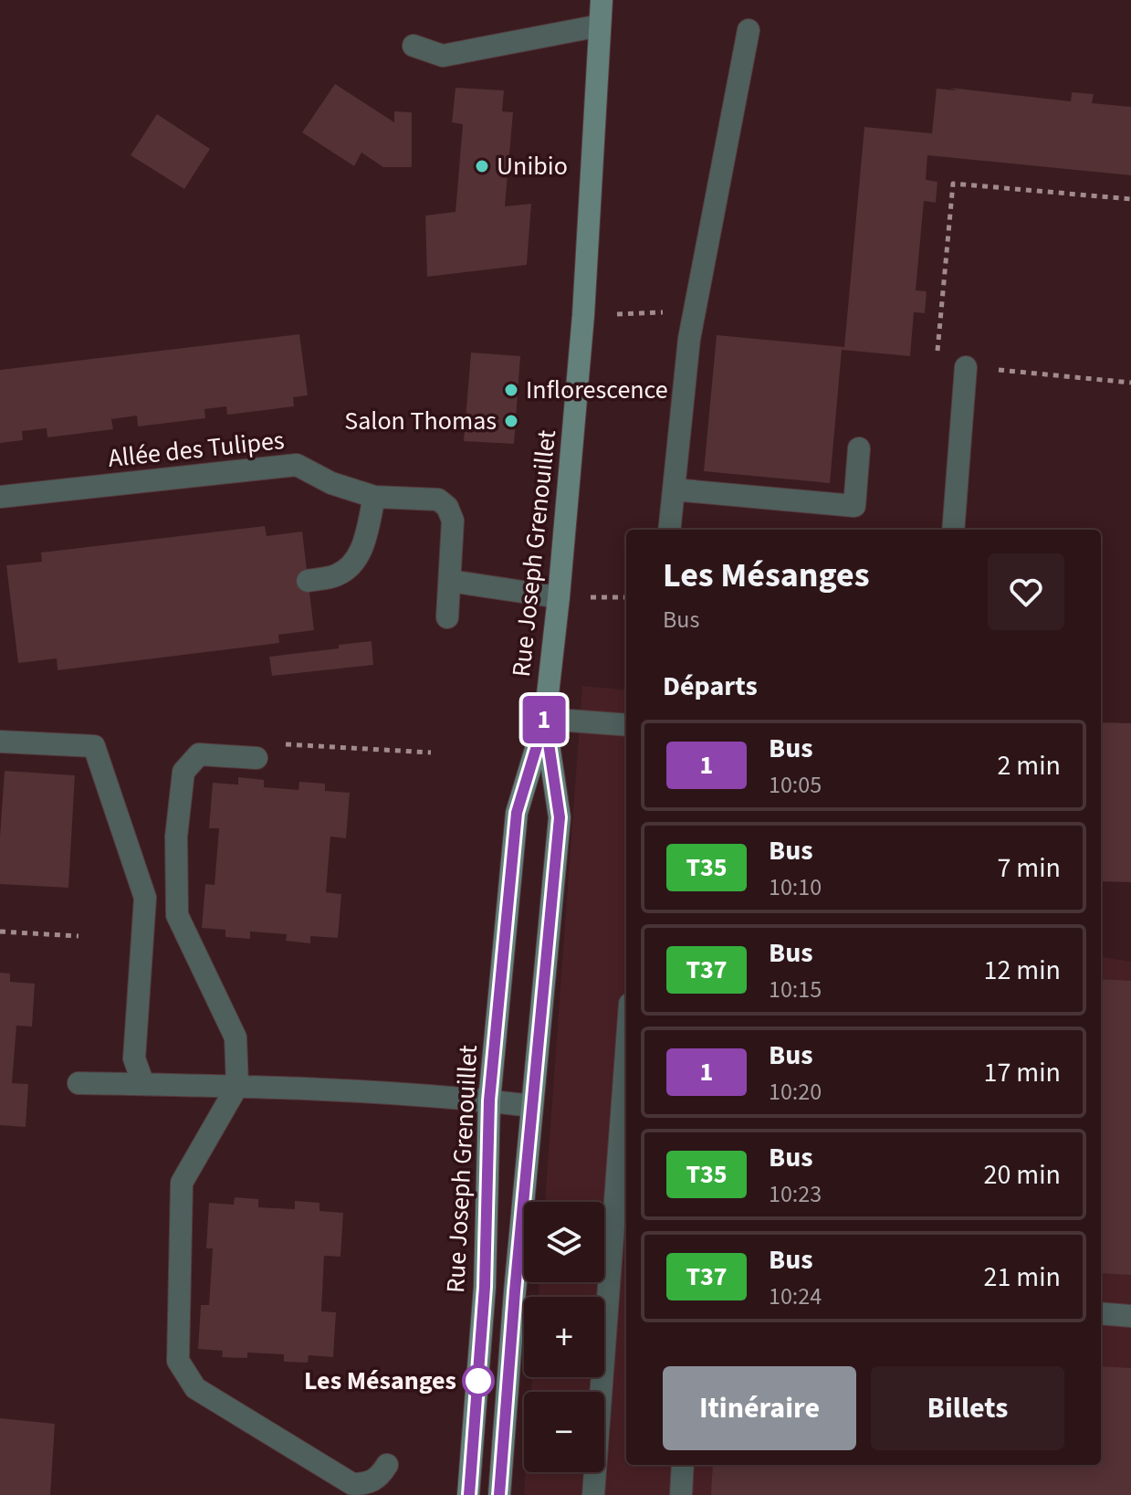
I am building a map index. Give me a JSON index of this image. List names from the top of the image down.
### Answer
{
  "streets": {
    "main road": ["Rue Joseph Grenouillet"],
    "lane": ["Allée des Tulipes"]
  },
  "places": [
    "Unibio",
    "Inflorescence",
    "Salon Thomas",
    "Les Mésanges"
  ],
  "lines": ["bus line 1"],
  "page": {
    "on_map": "1",
    "heading": [
      ["Les Mésanges", "Bus"],
      "Départs"
    ],
    "list": [
      {
        "mark": "1",
        "name": "Bus",
        "note": "10:05",
        "value": "2 min"
      },
      {
        "mark": "T35",
        "name": "Bus",
        "note": "10:10",
        "value": "7 min"
      },
      {
        "mark": "T37",
        "name": "Bus",
        "note": "10:15",
        "value": "12 min"
      },
      {
        "mark": "1",
        "name": "Bus",
        "note": "10:20",
        "value": "17 min"
      },
      {
        "mark": "T35",
        "name": "Bus",
        "note": "10:23",
        "value": "20 min"
      },
      {
        "mark": "T37",
        "name": "Bus",
        "note": "10:24",
        "value": "21 min"
      }
    ],
    "map_buttons": ["+", "−"],
    "buttons": ["Itinéraire", "Billets"]
  }
}
